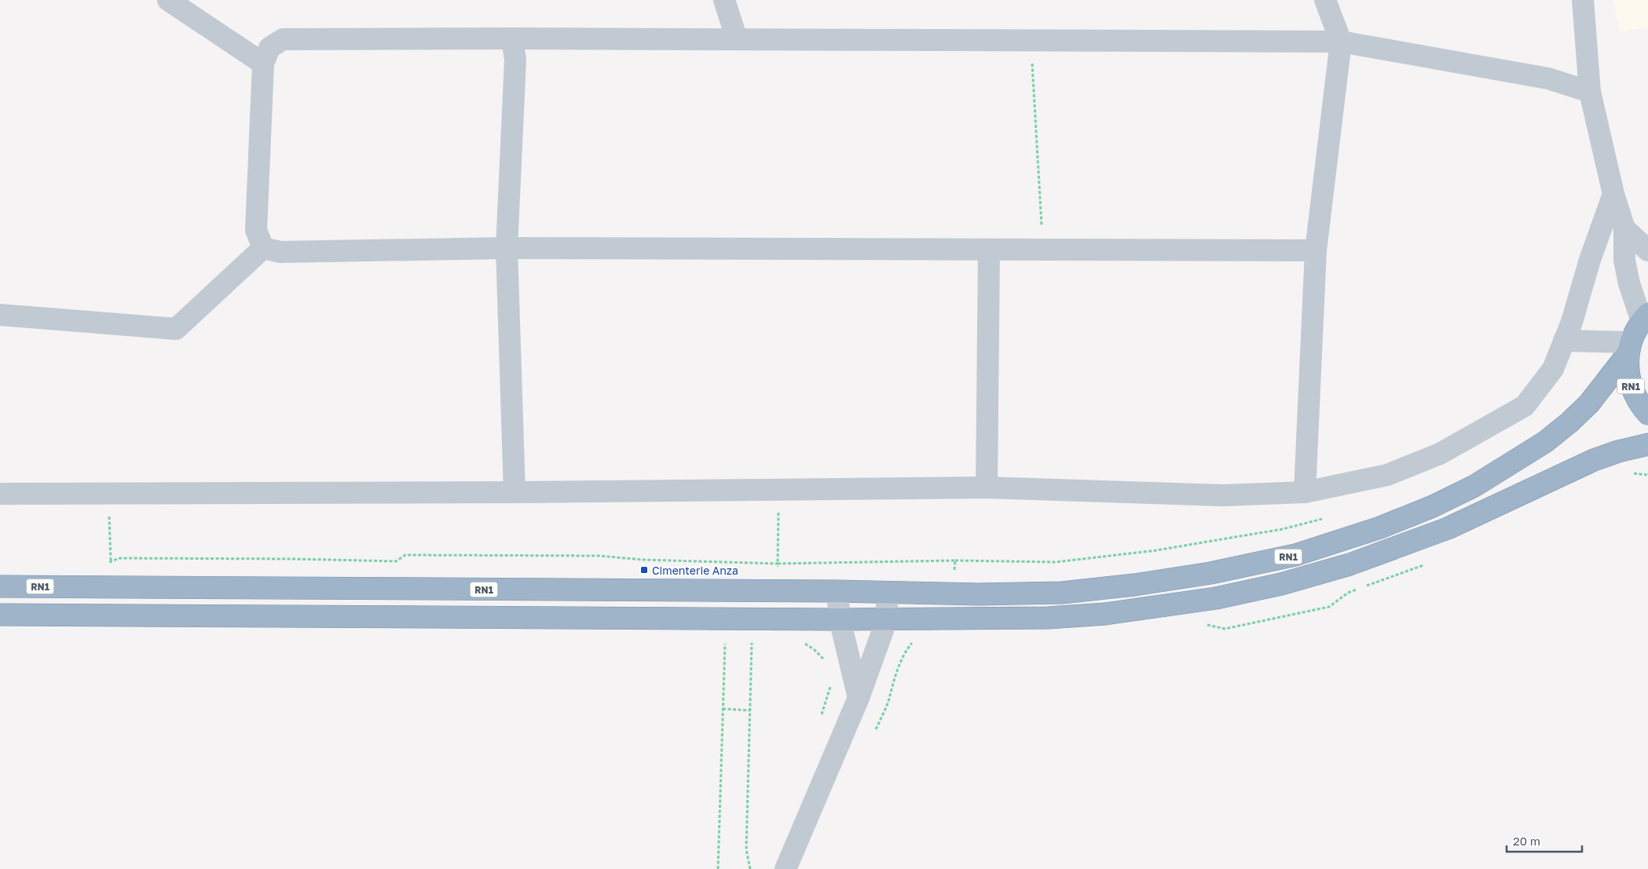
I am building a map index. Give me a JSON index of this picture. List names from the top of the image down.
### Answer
{
  "streets": {
    "highway": ["RN1"]
  },
  "places": {
    "transit": ["Cimenterie Anza"]
  },
  "scale_bar": "20 m"
}
